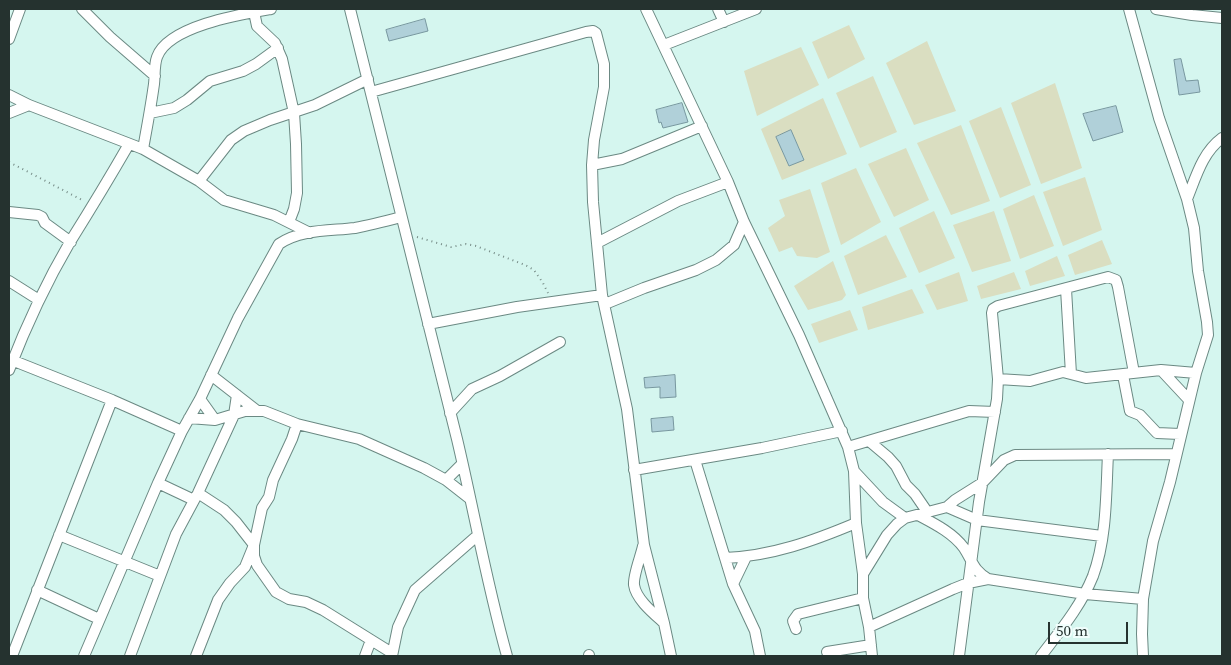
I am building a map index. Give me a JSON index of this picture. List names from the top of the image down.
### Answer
{
  "scale_bar": "50 m"
}
